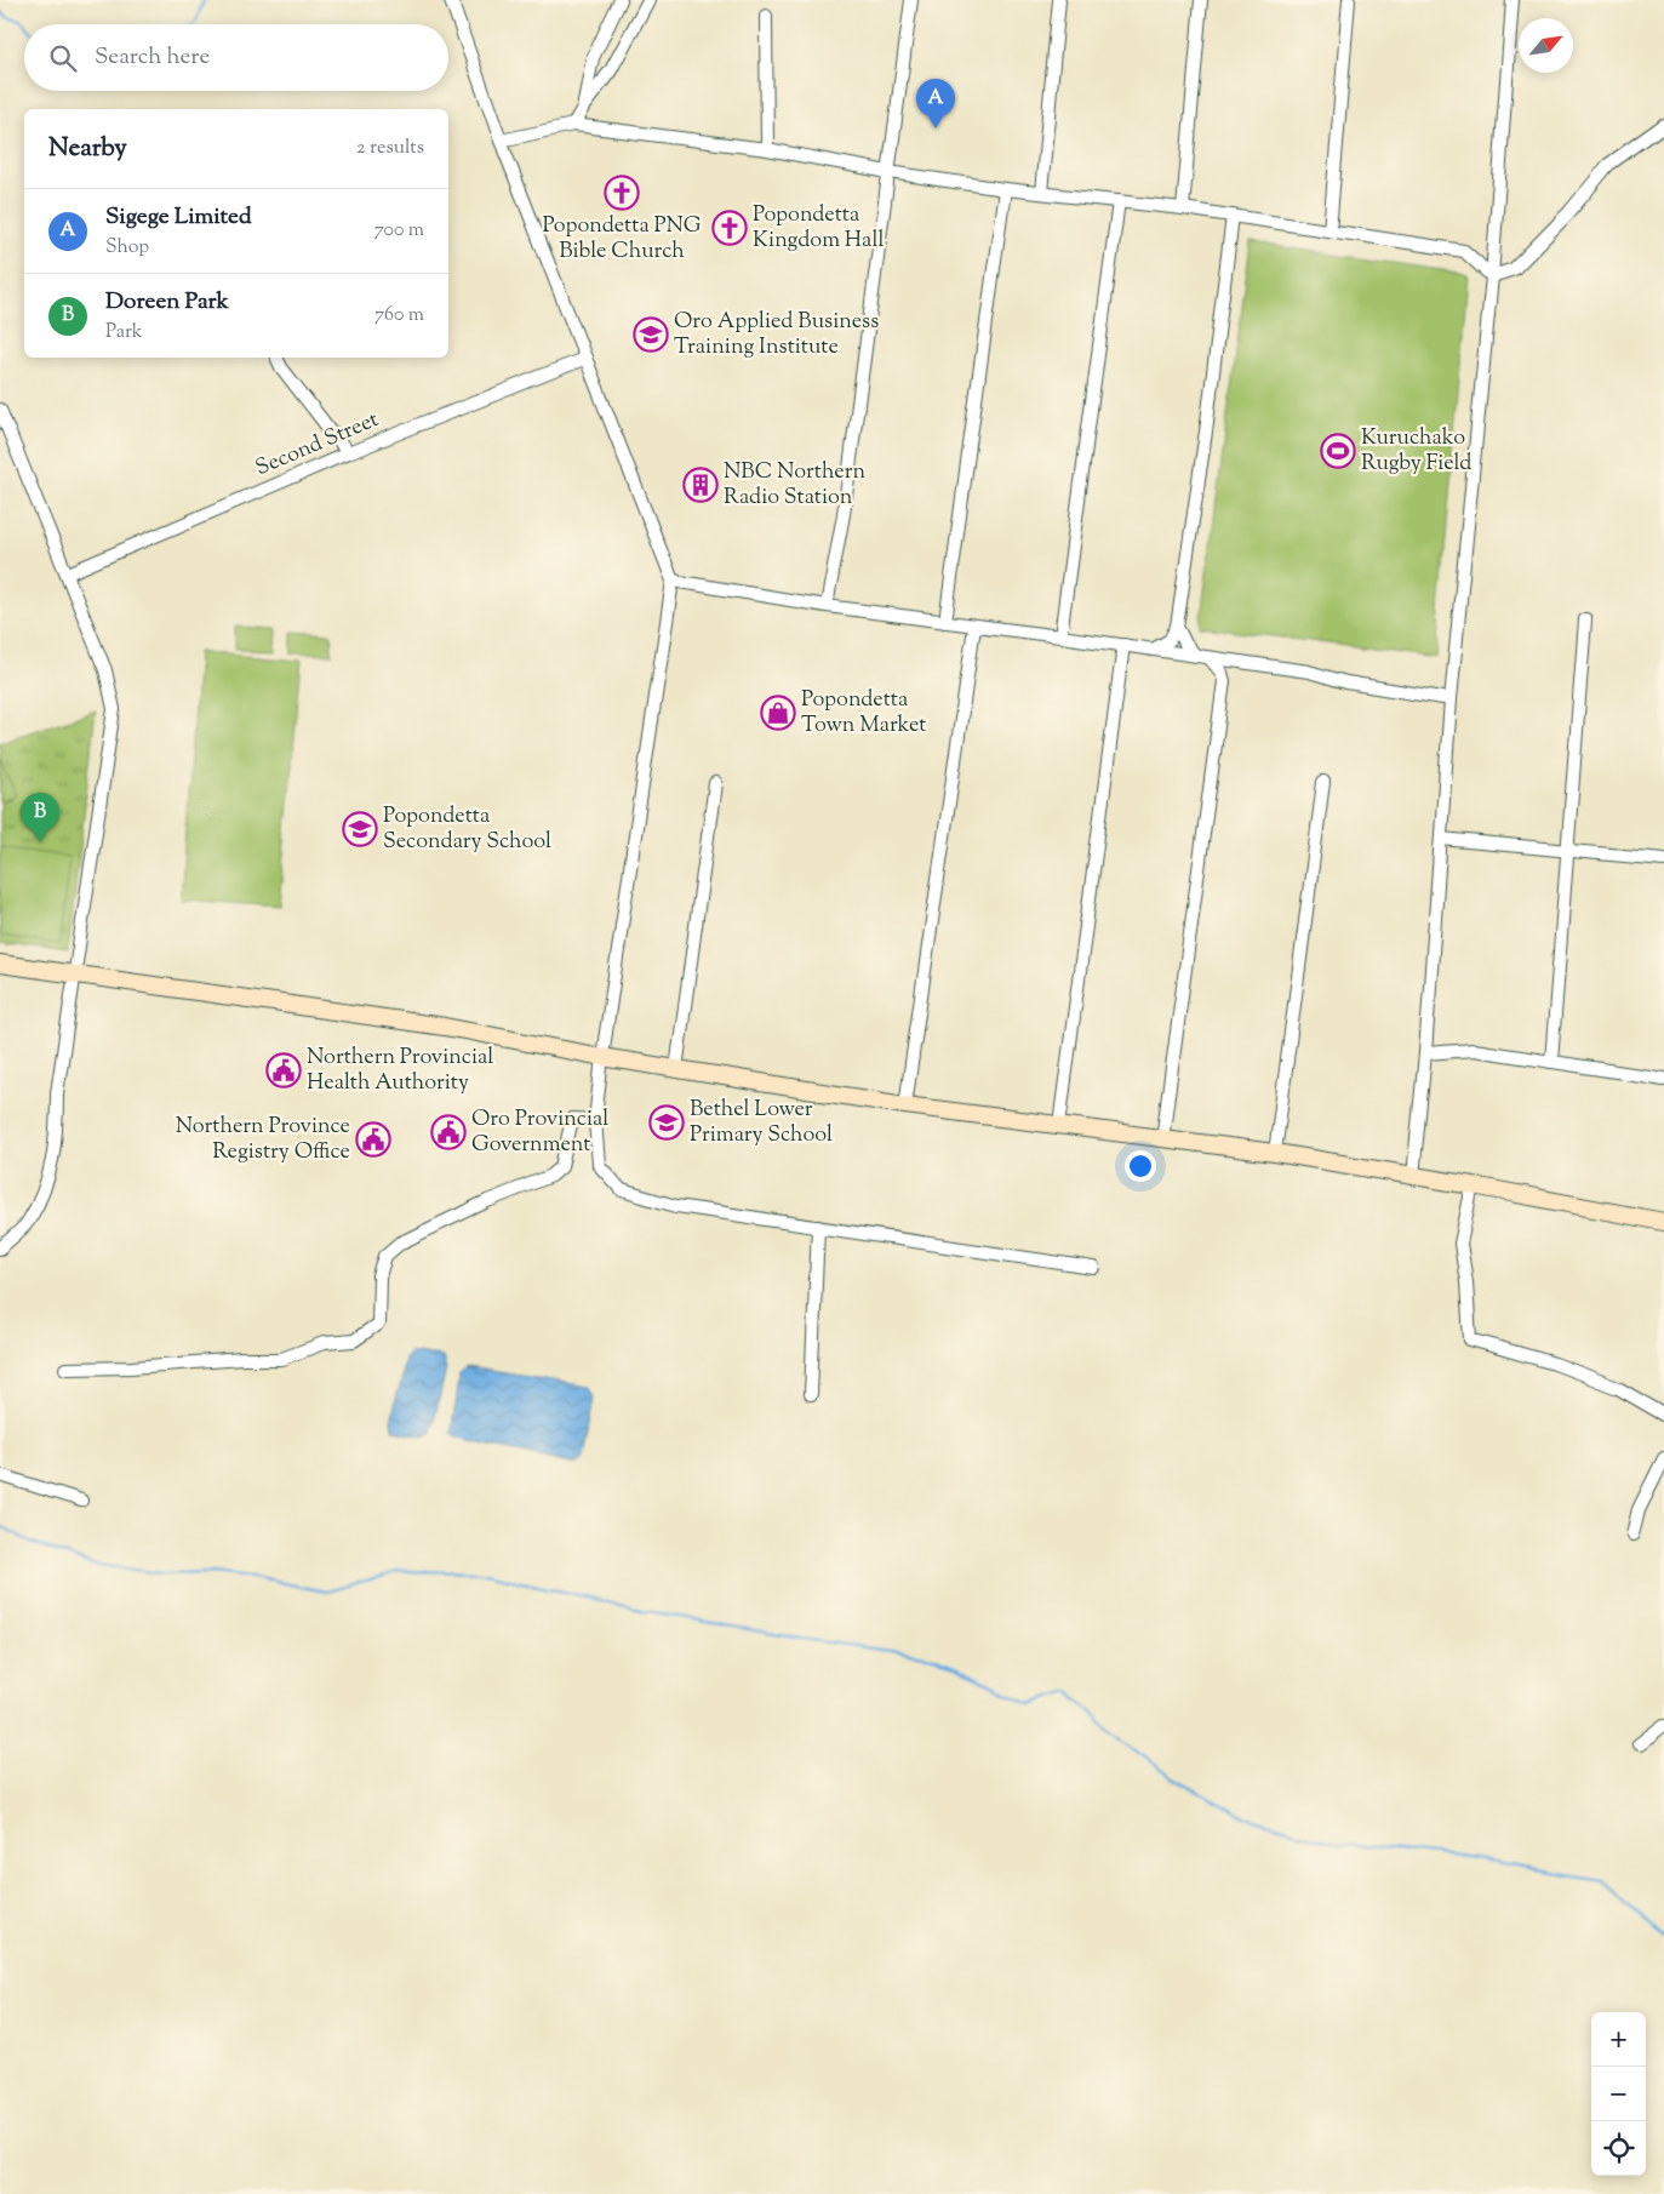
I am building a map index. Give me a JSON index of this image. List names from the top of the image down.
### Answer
{
  "streets": {
    "street": ["Second Street"]
  },
  "places": {
    "church": ["Popondetta PNG Bible Church", "Popondetta Kingdom Hall"],
    "school or university": ["Oro Applied Business Training Institute", "Popondetta Secondary School", "Bethel Lower Primary School"],
    "sports": ["Kuruchako Rugby Field"],
    "building": ["NBC Northern Radio Station"],
    "shop": ["Popondetta Town Market"],
    "public building": ["Northern Provincial Health Authority", "Oro Provincial Government", "Northern Province Registry Office"]
  },
  "north": "top right",
  "page": {
    "search": "Search here",
    "pins": ["A", "B"],
    "heading": ["Nearby", "2 results"],
    "list": [
      {
        "mark": "A",
        "name": "Sigege Limited",
        "note": "Shop",
        "value": "700 m"
      },
      {
        "mark": "B",
        "name": "Doreen Park",
        "note": "Park",
        "value": "760 m"
      }
    ],
    "map_buttons": ["+", "−"]
  }
}
